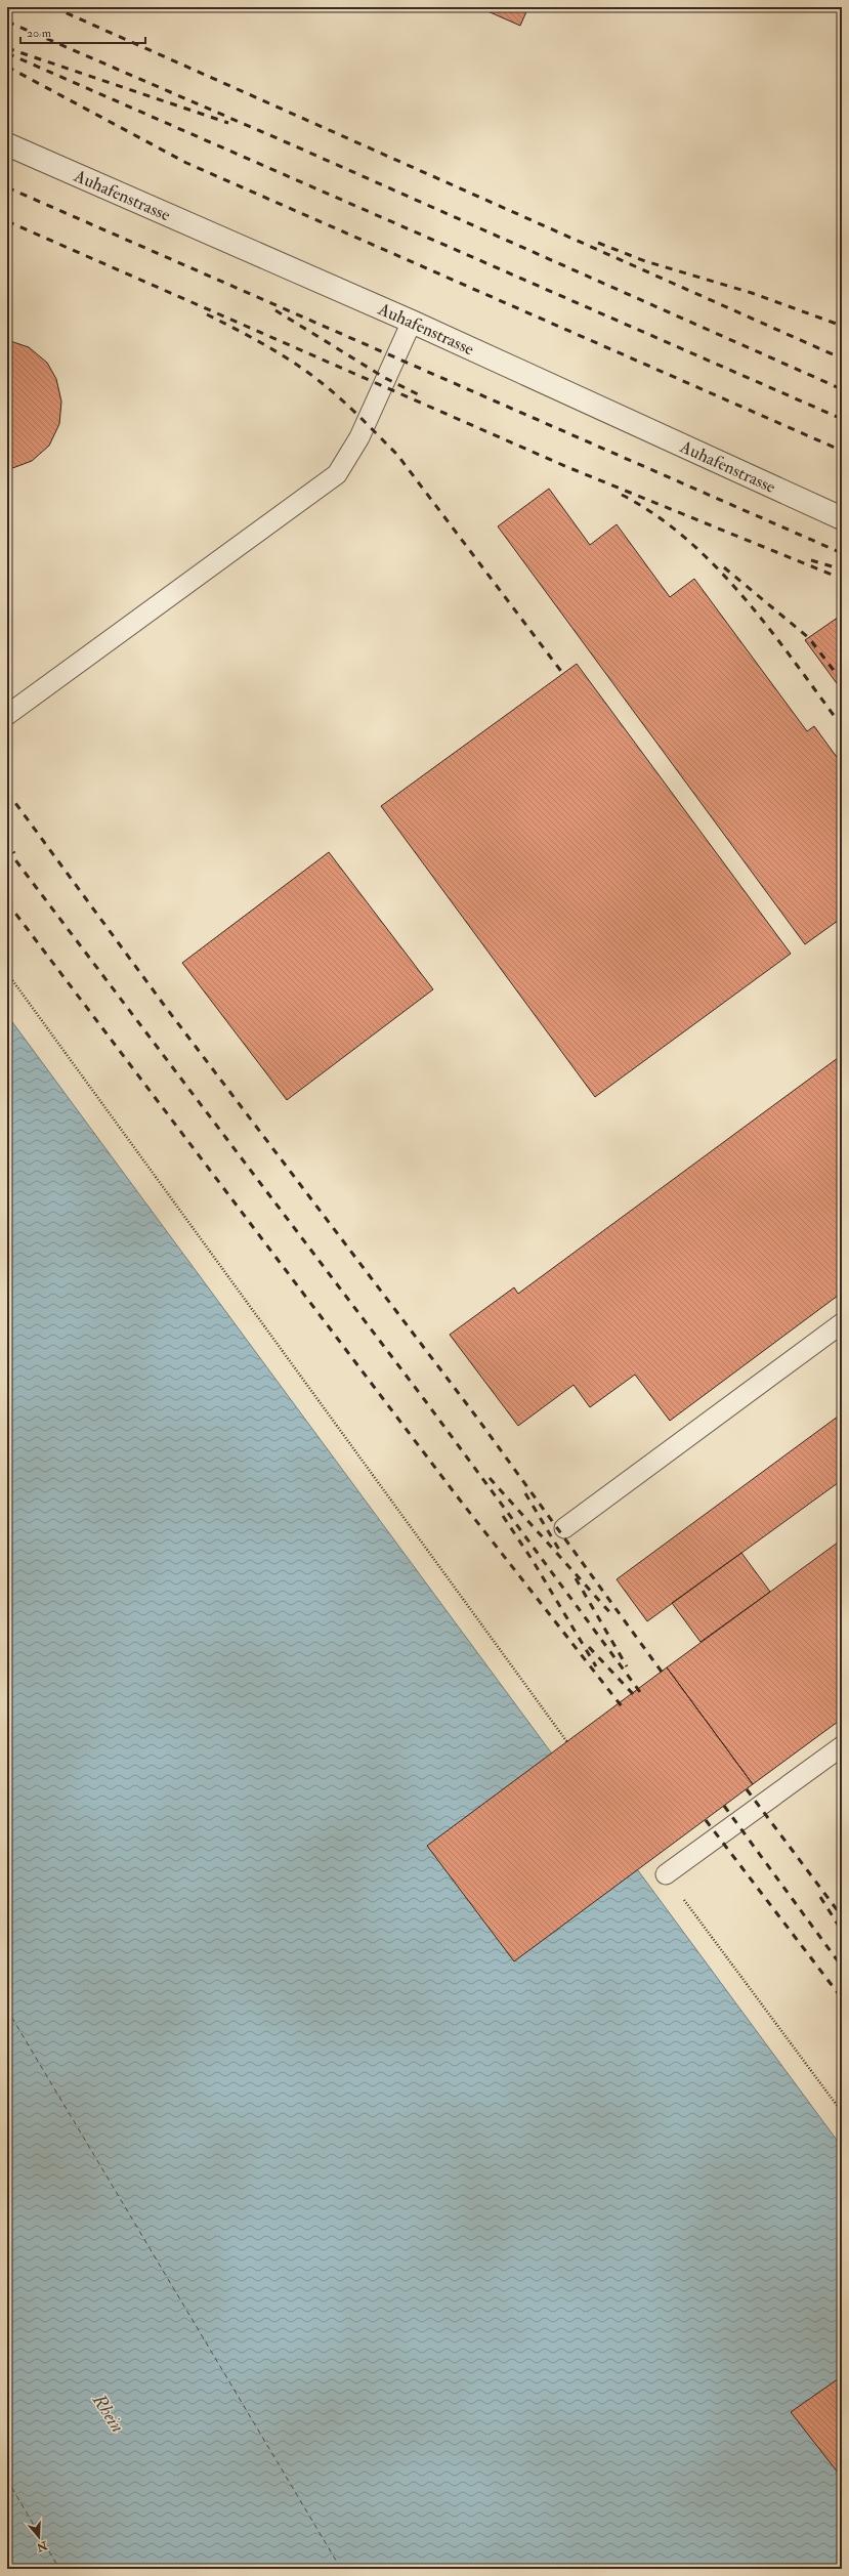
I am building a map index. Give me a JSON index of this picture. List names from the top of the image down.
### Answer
{
  "streets": {
    "street": ["Auhafenstrasse"]
  },
  "water": ["Rhein"],
  "scale_bar": "20 m",
  "north": "bottom"
}
